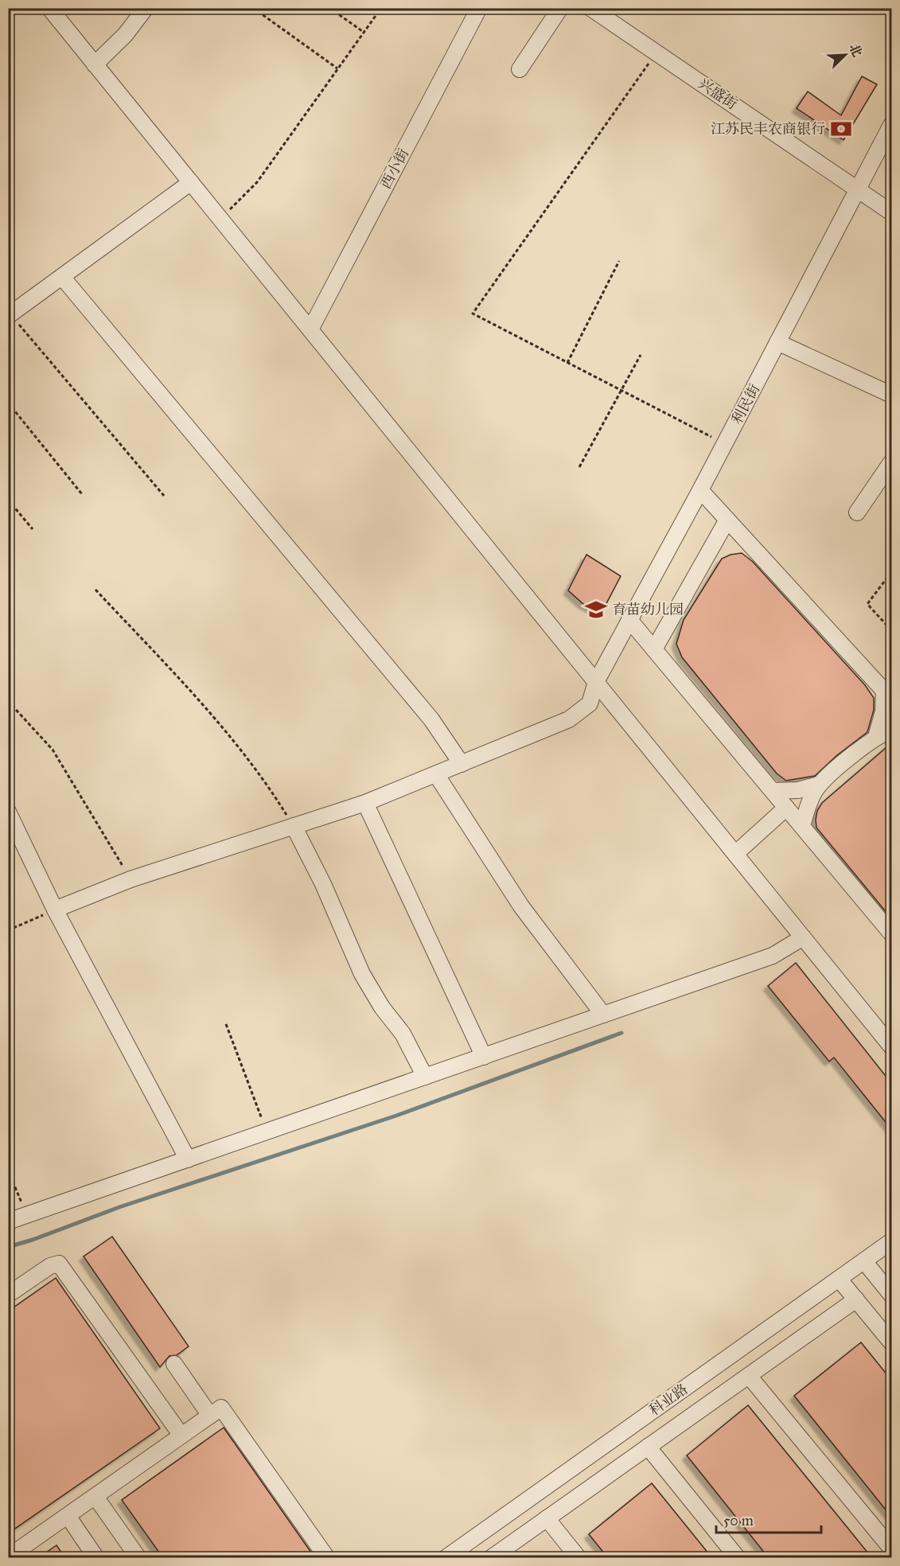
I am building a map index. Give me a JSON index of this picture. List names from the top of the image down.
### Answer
{
  "streets": {
    "street": [
      "兴盛街",
      "西小街",
      "利民街",
      "科业路"
    ]
  },
  "crossings": [
    ["兴盛街", "利民街"]
  ],
  "places": {
    "bank": ["江苏民丰农商银行"],
    "school or university": ["育苗幼儿园"]
  },
  "scale_bar": "50 m",
  "north": "top right"
}
